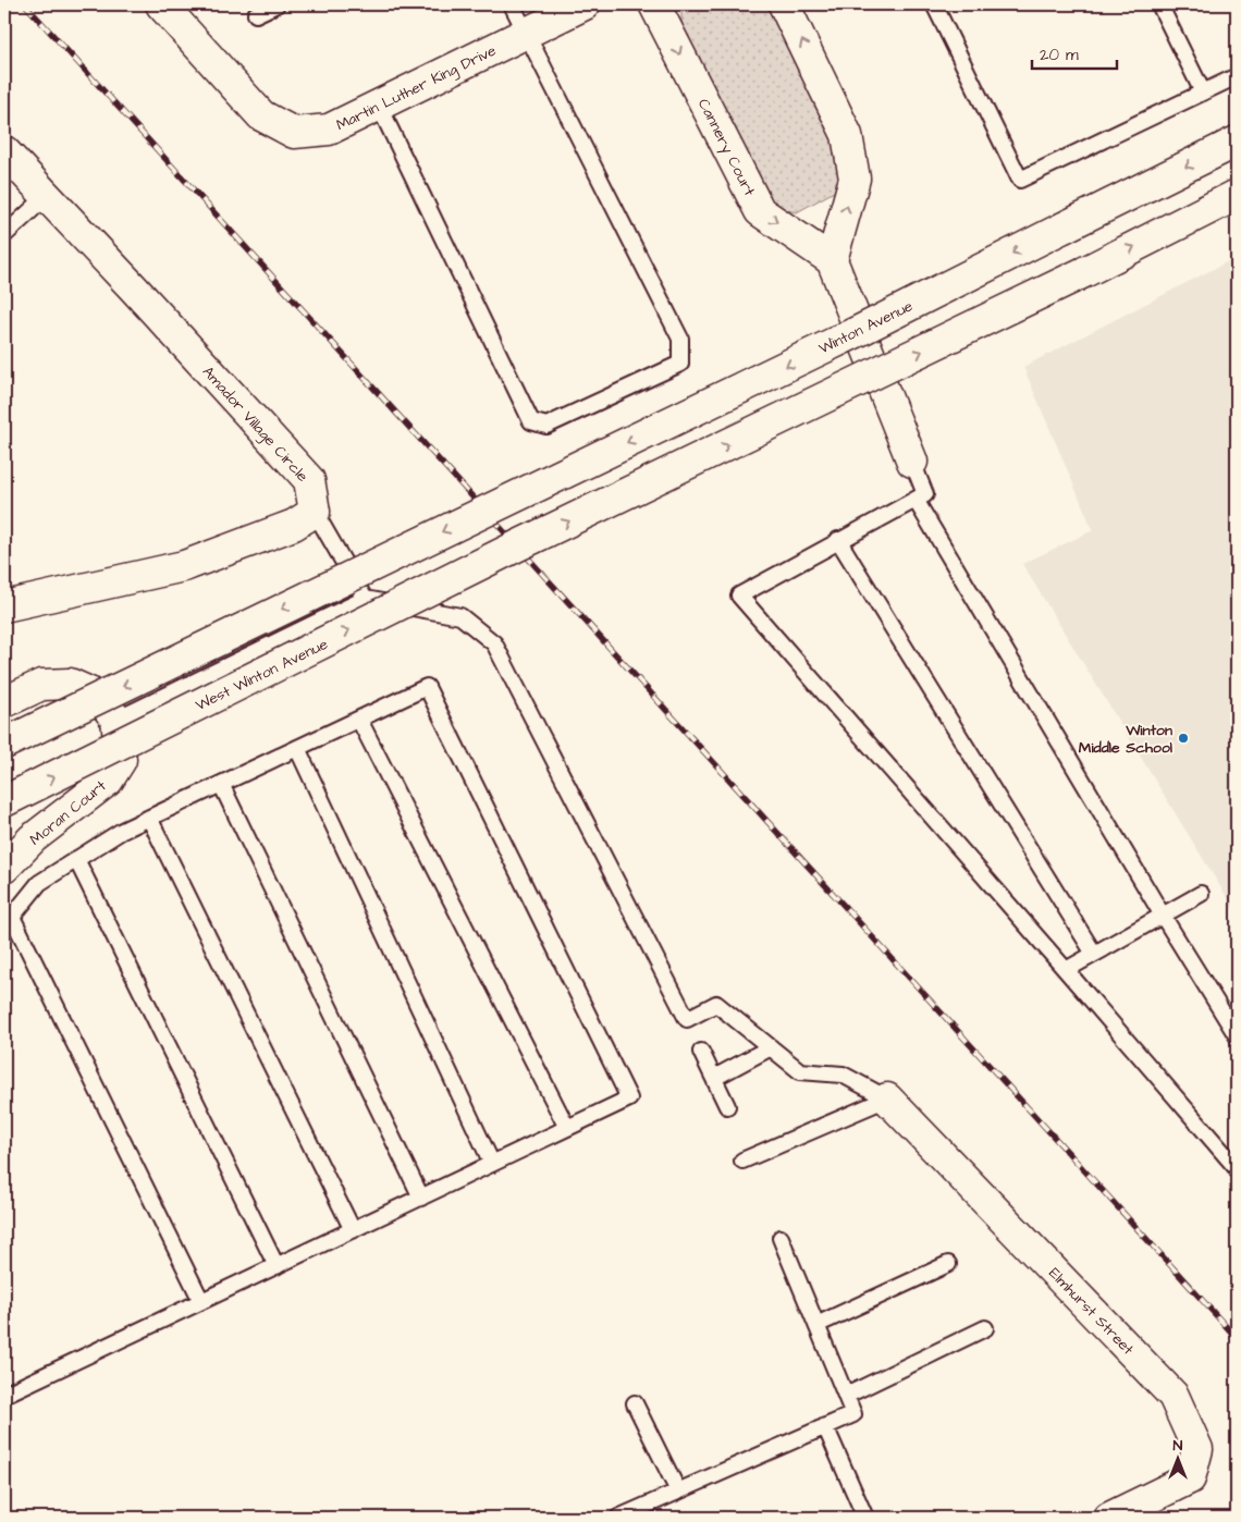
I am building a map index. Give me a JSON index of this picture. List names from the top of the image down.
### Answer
{
  "streets": {
    "street": [
      "Martin Luther King Drive",
      "Cannery Court",
      "Winton Avenue",
      "Amador Village Circle",
      "West Winton Avenue",
      "Moran Court",
      "Elmhurst Street"
    ]
  },
  "one_way": ["Cannery Court", "Winton Avenue", "West Winton Avenue"],
  "places": ["Winton Middle School"],
  "scale_bar": "20 m",
  "north": "top"
}
